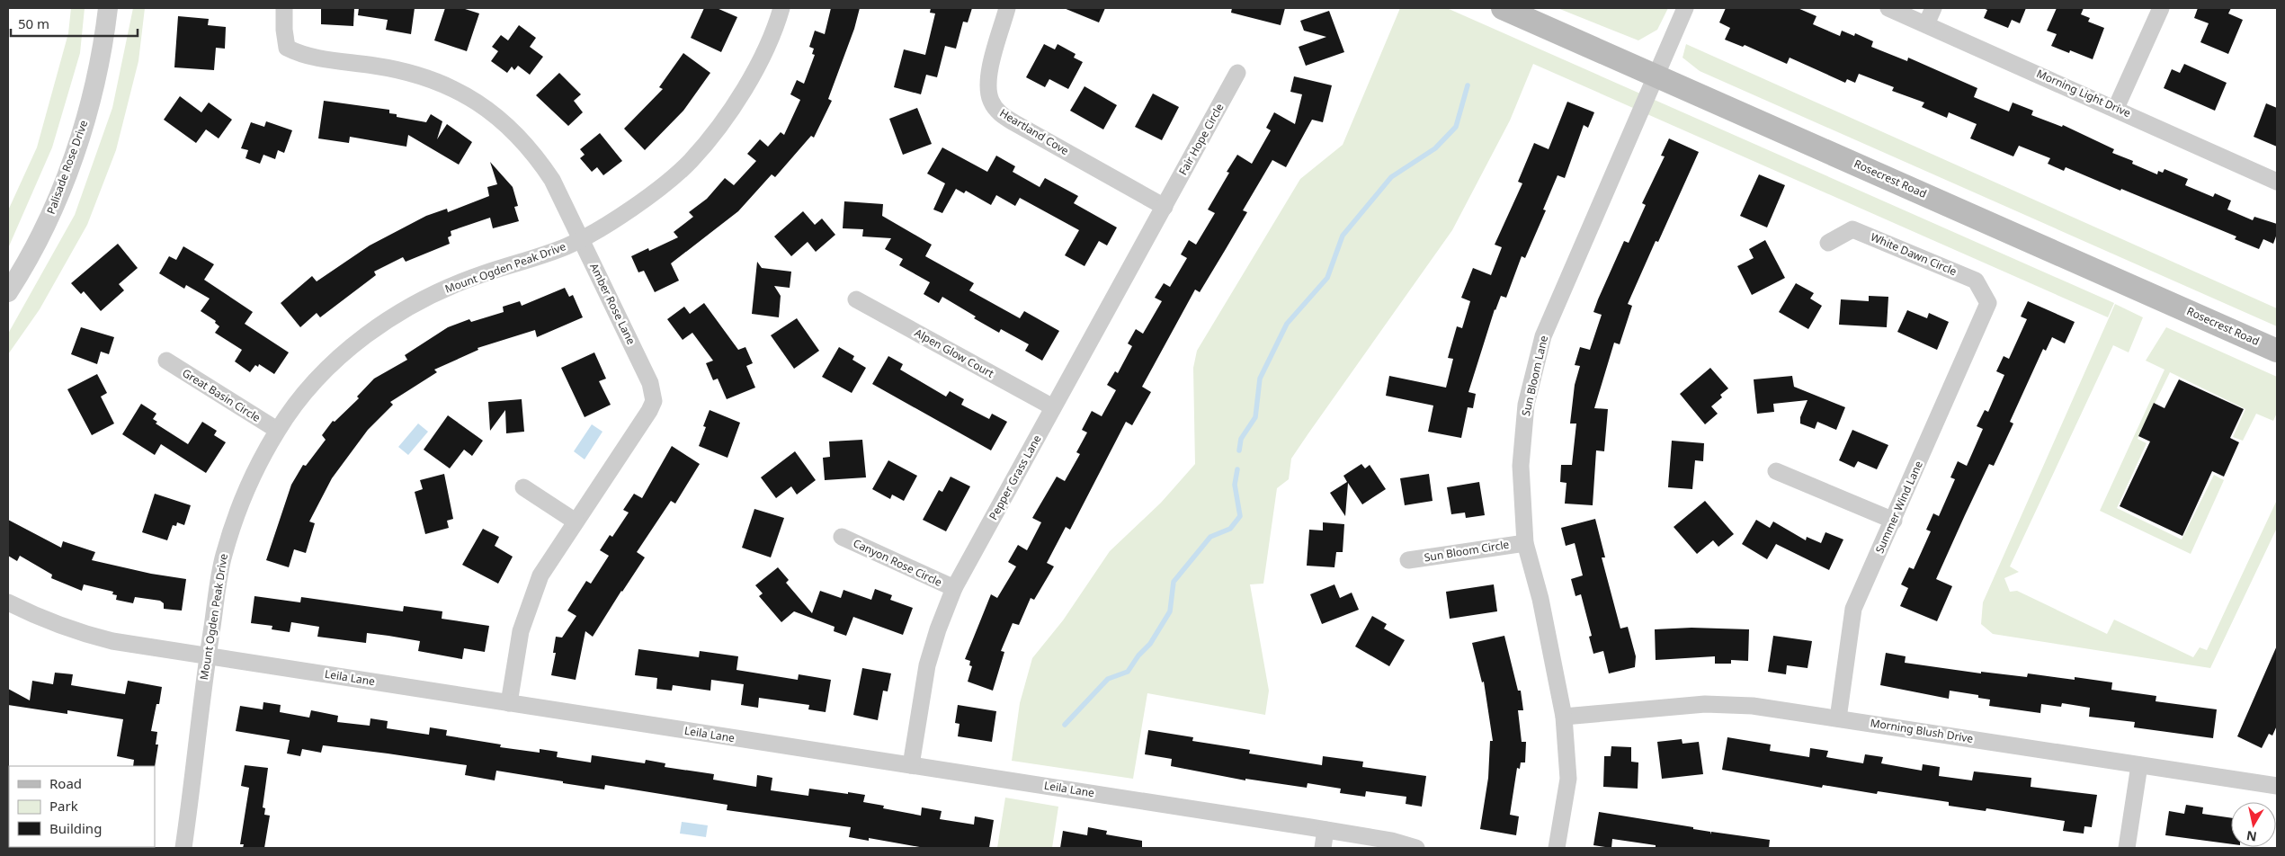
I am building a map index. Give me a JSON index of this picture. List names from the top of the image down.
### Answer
{
  "streets": {
    "main road": ["Rosecrest Road"],
    "street": [
      "Morning Light Drive",
      "Heartland Cove",
      "Fair Hope Circle",
      "Palisade Rose Drive",
      "White Dawn Circle",
      "Mount Ogden Peak Drive",
      "Amber Rose Lane",
      "Alpen Glow Court",
      "Sun Bloom Lane",
      "Great Basin Circle",
      "Pepper Grass Lane",
      "Summer Wind Lane",
      "Sun Bloom Circle",
      "Canyon Rose Circle",
      "Leila Lane",
      "Morning Blush Drive"
    ]
  },
  "crossings": [
    ["Heartland Cove", "Fair Hope Circle"],
    ["Heartland Cove", "Pepper Grass Lane"],
    ["Fair Hope Circle", "Pepper Grass Lane"],
    ["Rosecrest Road", "Sun Bloom Lane"],
    ["White Dawn Circle", "Summer Wind Lane"],
    ["Mount Ogden Peak Drive", "Amber Rose Lane"],
    ["Mount Ogden Peak Drive", "Great Basin Circle"],
    ["Mount Ogden Peak Drive", "Leila Lane"],
    ["Amber Rose Lane", "Leila Lane"],
    ["Alpen Glow Court", "Pepper Grass Lane"],
    ["Sun Bloom Lane", "Sun Bloom Circle"],
    ["Sun Bloom Lane", "Morning Blush Drive"],
    ["Pepper Grass Lane", "Canyon Rose Circle"],
    ["Pepper Grass Lane", "Leila Lane"],
    ["Summer Wind Lane", "Morning Blush Drive"]
  ],
  "legend": ["Road", "Park", "Building"],
  "scale_bar": "50 m",
  "north": "bottom"
}
